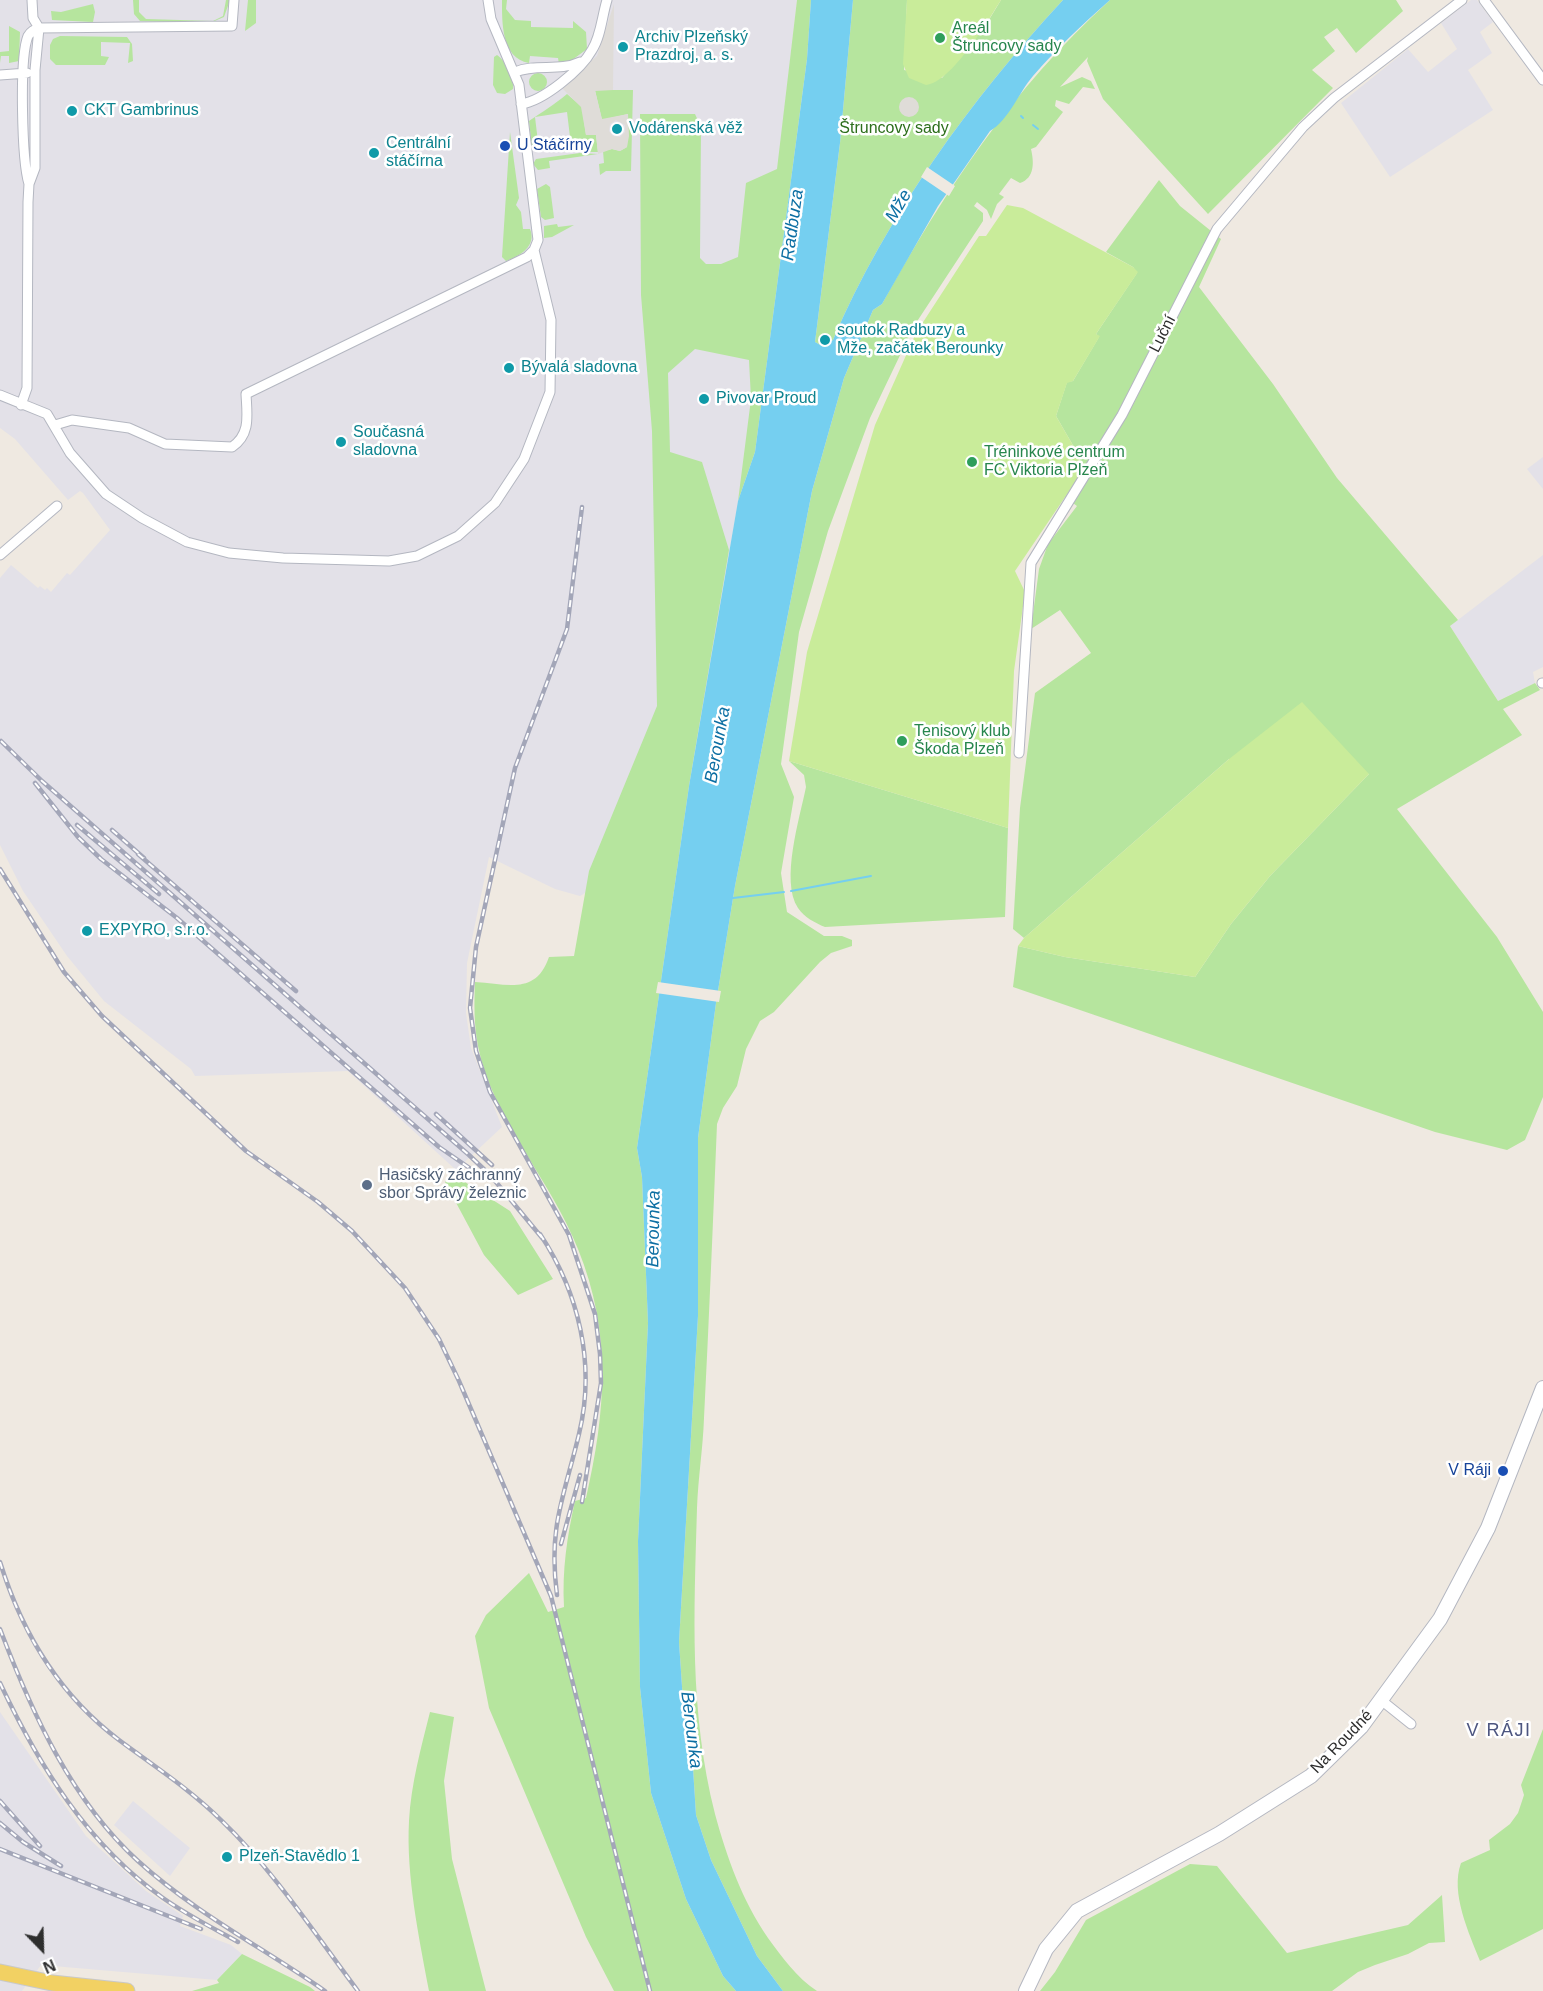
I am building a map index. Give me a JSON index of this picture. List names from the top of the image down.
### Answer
{
  "streets": {
    "street": ["Luční", "Na Roudné"]
  },
  "districts": ["V RÁJI"],
  "water": ["Mže", "Radbuza", "Berounka"],
  "parks": ["Štruncovy sady"],
  "places": [
    "Areál Štruncovy sady",
    "Archiv Plzeňský Prazdroj, a. s.",
    "CKT Gambrinus",
    "Vodárenská věž",
    "U Stáčírny",
    "Centrální stáčírna",
    "soutok Radbuzy a Mže, začátek Berounky",
    "Bývalá sladovna",
    "Pivovar Proud",
    "Současná sladovna",
    "Tréninkové centrum FC Viktoria Plzeň",
    "Tenisový klub Škoda Plzeň",
    "EXPYRO, s.r.o.",
    "Hasičský záchranný sbor Správy železnic",
    "V Ráji",
    "Plzeň-Stavědlo 1"
  ],
  "north": "bottom right"
}
